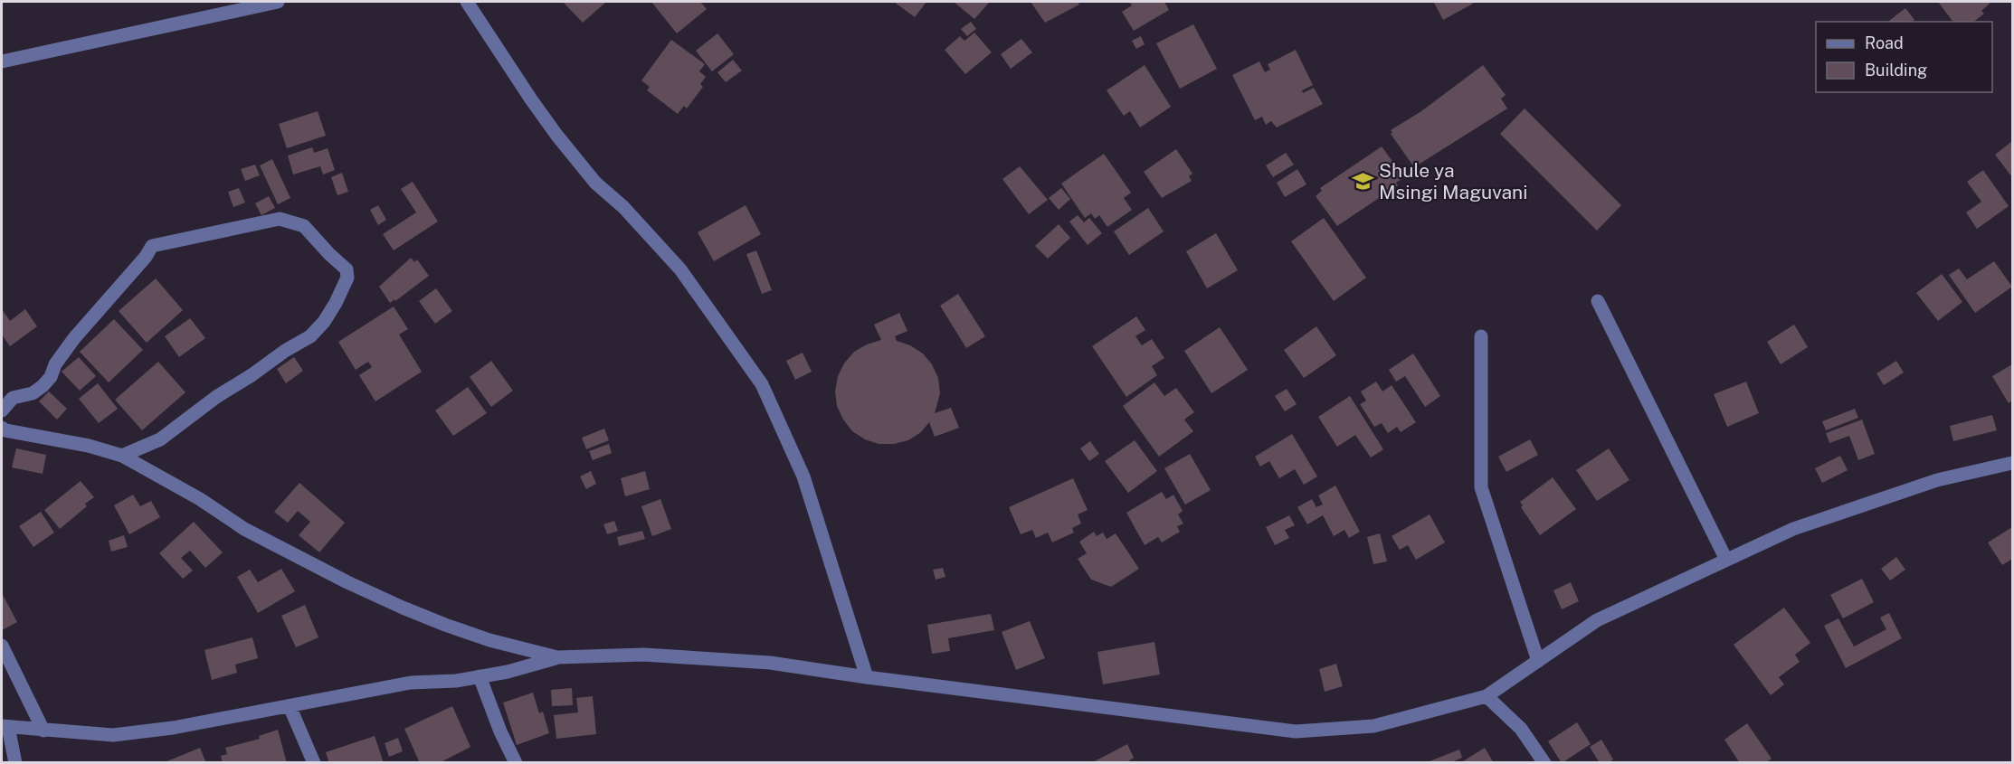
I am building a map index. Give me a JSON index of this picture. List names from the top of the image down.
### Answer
{
  "places": {
    "school or university": ["Shule ya Msingi Maguvani"]
  },
  "legend": ["Road", "Building"]
}
